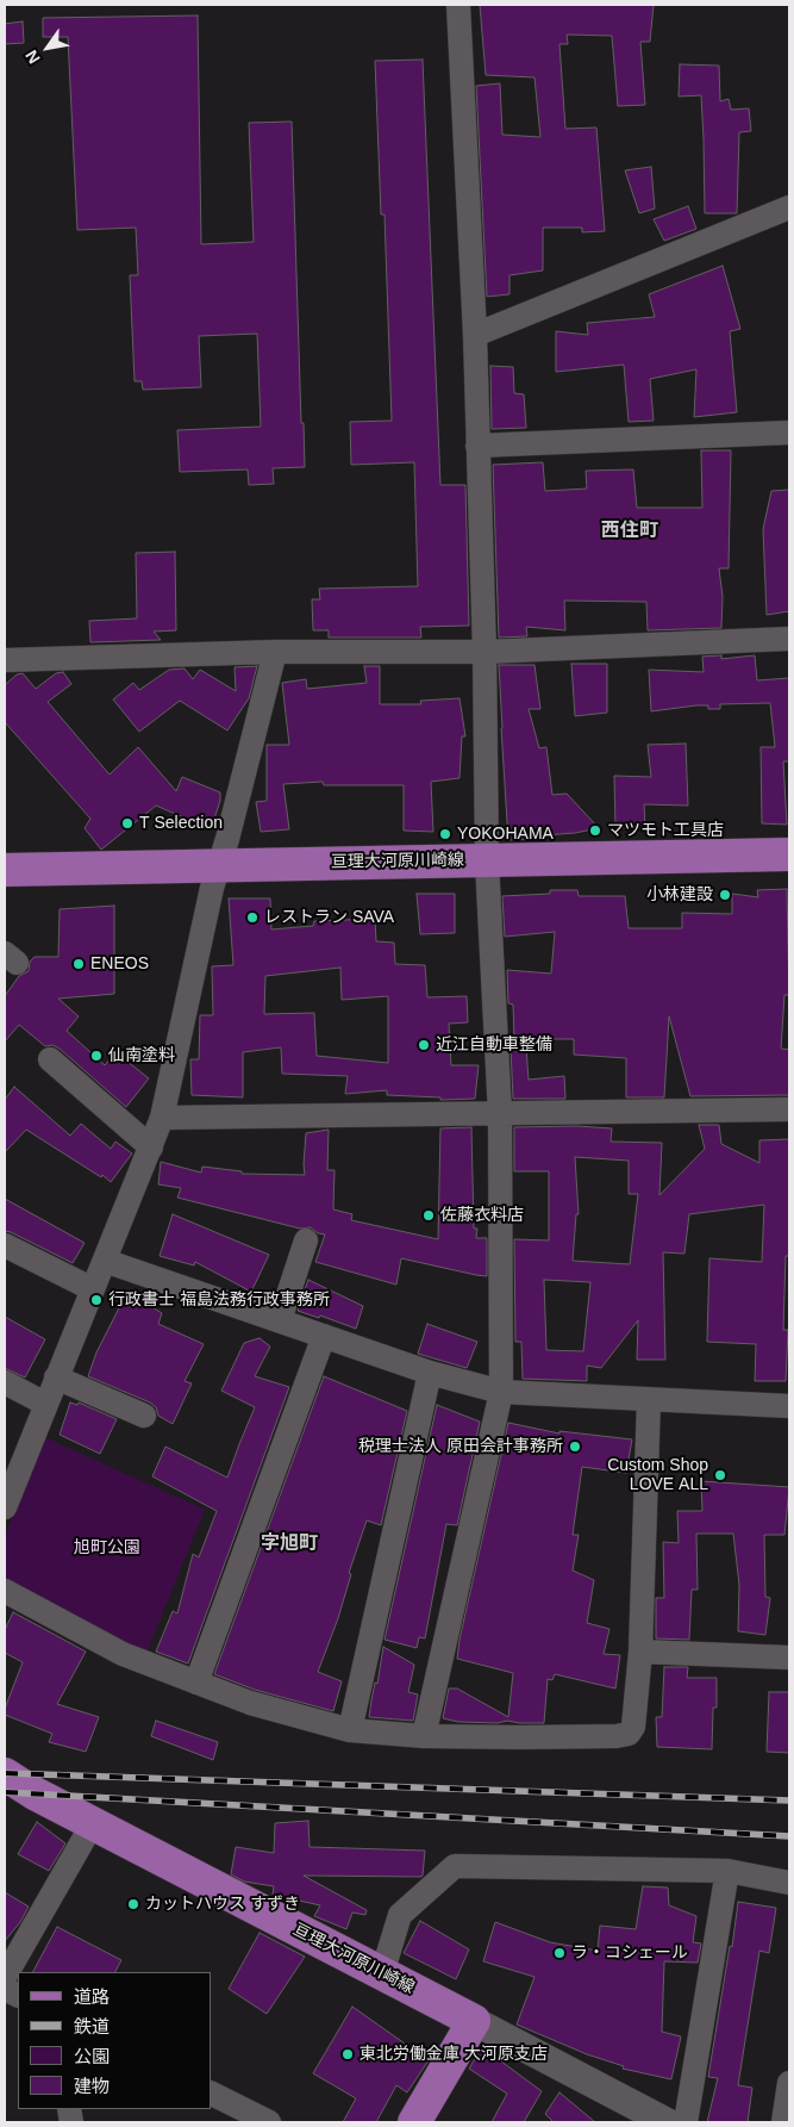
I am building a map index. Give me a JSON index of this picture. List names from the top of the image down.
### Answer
{
  "streets": {
    "main road": ["亘理大河原川崎線"]
  },
  "districts": ["西住町", "字旭町"],
  "parks": ["旭町公園"],
  "places": [
    "T Selection",
    "マツモト工具店",
    "YOKOHAMA",
    "小林建設",
    "レストラン SAVA",
    "ENEOS",
    "近江自動車整備",
    "仙南塗料",
    "佐藤衣料店",
    "行政書士 福島法務行政事務所",
    "税理士法人 原田会計事務所",
    "Custom Shop LOVE ALL",
    "カットハウス すずき",
    "ラ・コシェール",
    "東北労働金庫 大河原支店"
  ],
  "legend": [
    "道路",
    "鉄道",
    "公園",
    "建物"
  ],
  "north": "bottom left"
}
